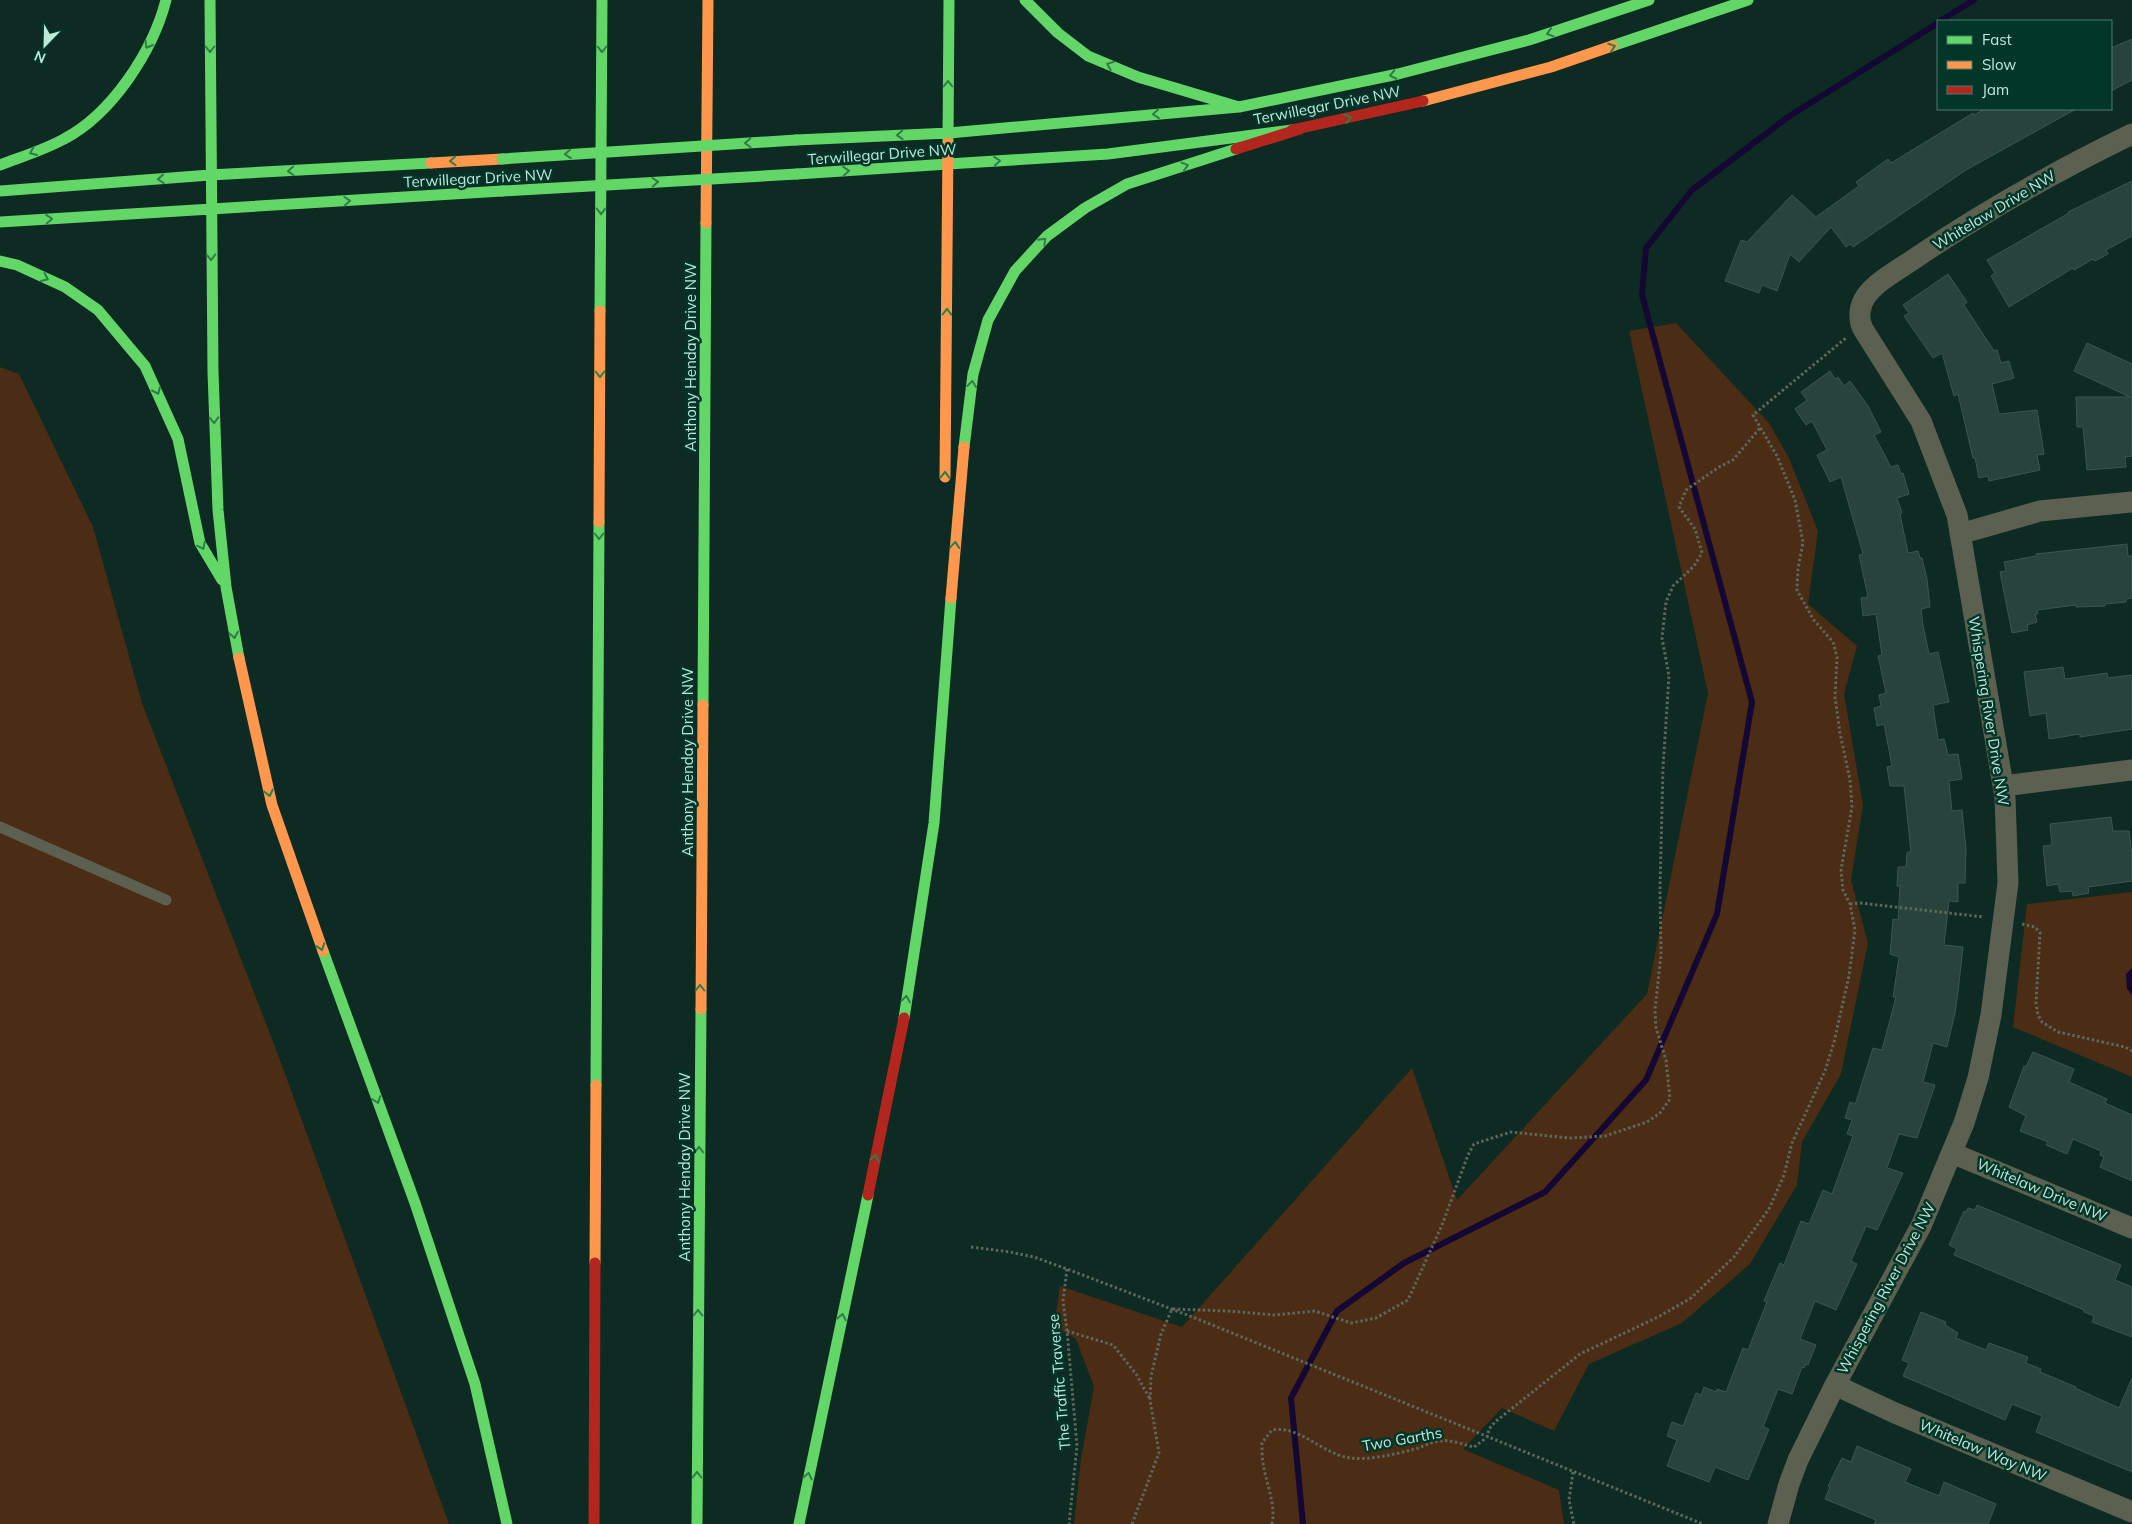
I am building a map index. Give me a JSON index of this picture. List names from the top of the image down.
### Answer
{
  "streets": {
    "main road": ["Terwillegar Drive NW", "Anthony Henday Drive NW"],
    "street": ["Whitelaw Drive NW", "Whispering River Drive NW", "Whitelaw Way NW"],
    "path": ["The Traffic Traverse", "Two Garths"]
  },
  "crossings": [
    ["Whitelaw Drive NW", "Whispering River Drive NW"],
    ["Whispering River Drive NW", "Whitelaw Way NW"]
  ],
  "one_way": ["Anthony Henday Drive NW"],
  "legend": ["Fast", "Slow", "Jam"],
  "north": "bottom left"
}
